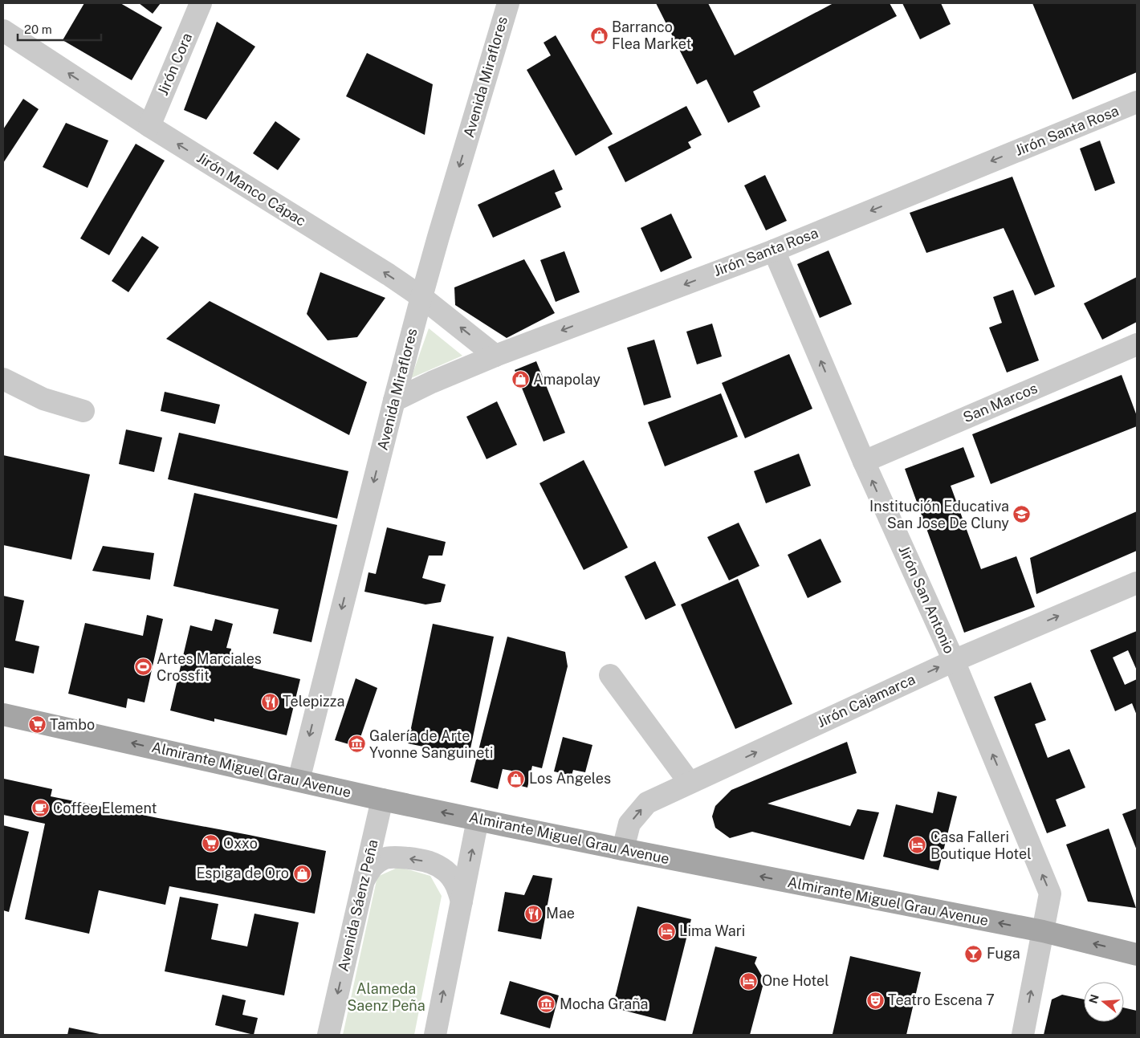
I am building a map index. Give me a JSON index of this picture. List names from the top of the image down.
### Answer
{
  "streets": {
    "main road": ["Almirante Miguel Grau Avenue"],
    "street": [
      "Jirón Cora",
      "Avenida Miraflores",
      "Jirón Santa Rosa",
      "Jirón Manco Cápac",
      "San Marcos",
      "Jirón San Antonio",
      "Jirón Cajamarca",
      "Avenida Sáenz Peña"
    ]
  },
  "crossings": [
    ["Jirón Cora", "Jirón Manco Cápac"],
    ["Avenida Miraflores", "Jirón Santa Rosa"],
    ["Avenida Miraflores", "Jirón Manco Cápac"],
    ["Avenida Miraflores", "Almirante Miguel Grau Avenue"],
    ["Jirón Santa Rosa", "Jirón Manco Cápac"],
    ["Jirón Santa Rosa", "Jirón San Antonio"],
    ["San Marcos", "Jirón San Antonio"],
    ["Jirón San Antonio", "Jirón Cajamarca"],
    ["Jirón San Antonio", "Almirante Miguel Grau Avenue"],
    ["Jirón Cajamarca", "Almirante Miguel Grau Avenue"],
    ["Almirante Miguel Grau Avenue", "Avenida Sáenz Peña"]
  ],
  "one_way": [
    "Avenida Miraflores",
    "Jirón Santa Rosa",
    "Jirón Manco Cápac",
    "Jirón San Antonio",
    "Jirón Cajamarca",
    "Almirante Miguel Grau Avenue"
  ],
  "parks": ["Alameda Saenz Peña"],
  "places": {
    "shop": [
      "Barranco Flea Market",
      "Amapolay",
      "Los Angeles",
      "Espiga de Oro"
    ],
    "school or university": ["Institución Educativa San Jose De Cluny"],
    "sports": ["Artes Marciales Crossfit"],
    "restaurant": ["Telepizza", "Mae"],
    "supermarket": ["Tambo", "Oxxo"],
    "museum": ["Galería de Arte Yvonne Sanguineti", "Mocha Graña"],
    "cafe": ["Coffee Element"],
    "hotel": ["Casa Falleri Boutique Hotel", "Lima Wari", "One Hotel"],
    "bar": ["Fuga"],
    "theatre": ["Teatro Escena 7"]
  },
  "scale_bar": "20 m",
  "north": "left"
}
